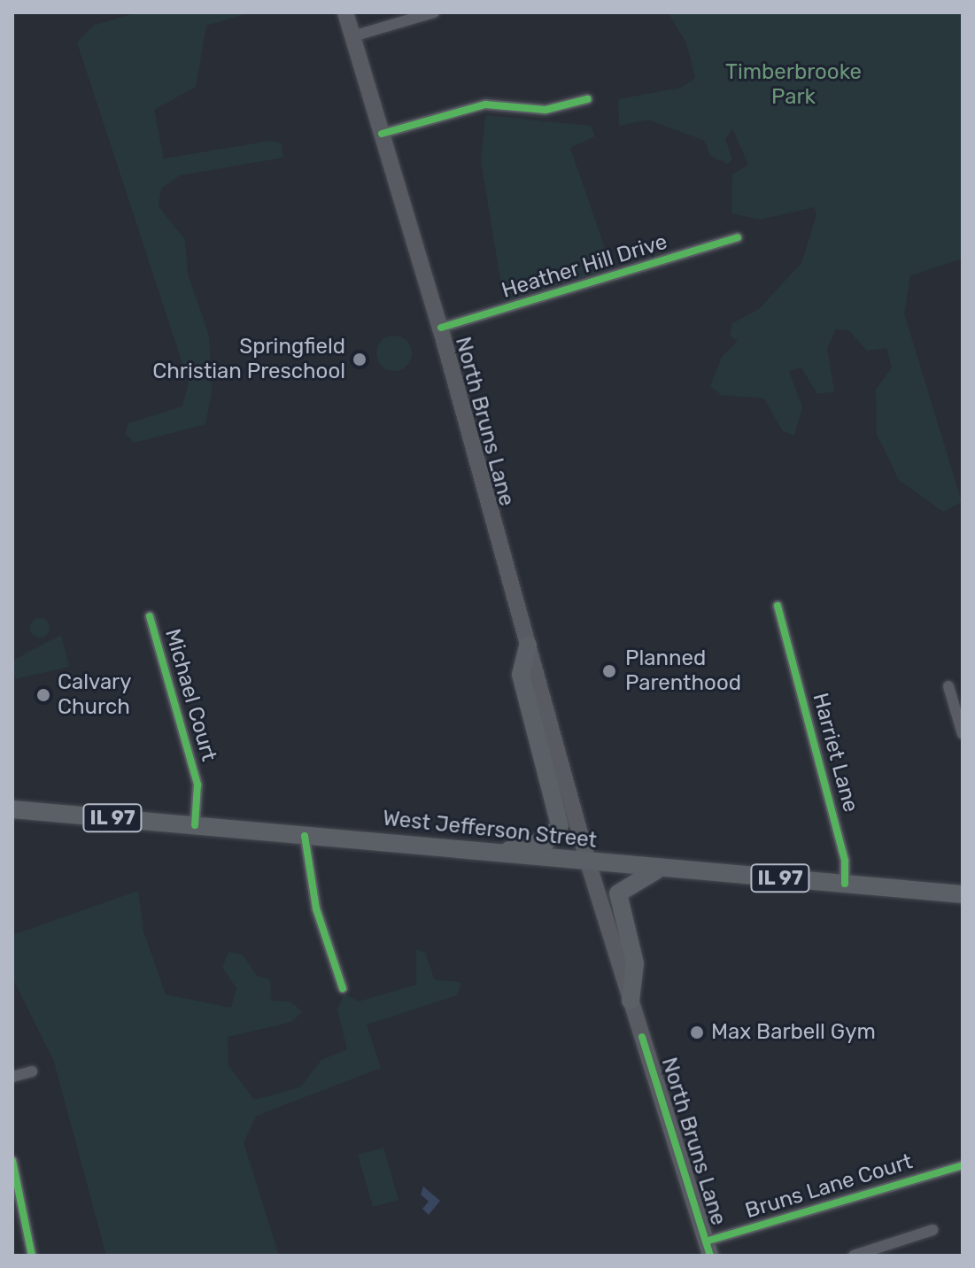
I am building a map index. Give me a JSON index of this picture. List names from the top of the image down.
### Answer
{
  "streets": {
    "main road": ["North Bruns Lane", "IL 97", "West Jefferson Street"],
    "street": [
      "Heather Hill Drive",
      "Michael Court",
      "Harriet Lane",
      "Bruns Lane Court"
    ]
  },
  "crossings": [
    ["Heather Hill Drive", "North Bruns Lane"],
    ["North Bruns Lane", "West Jefferson Street"],
    ["North Bruns Lane", "Bruns Lane Court"],
    ["Michael Court", "West Jefferson Street"],
    ["Harriet Lane", "West Jefferson Street"]
  ],
  "parks": ["Timberbrooke Park"],
  "places": [
    "Springfield Christian Preschool",
    "Planned Parenthood",
    "Calvary Church",
    "Max Barbell Gym"
  ]
}
